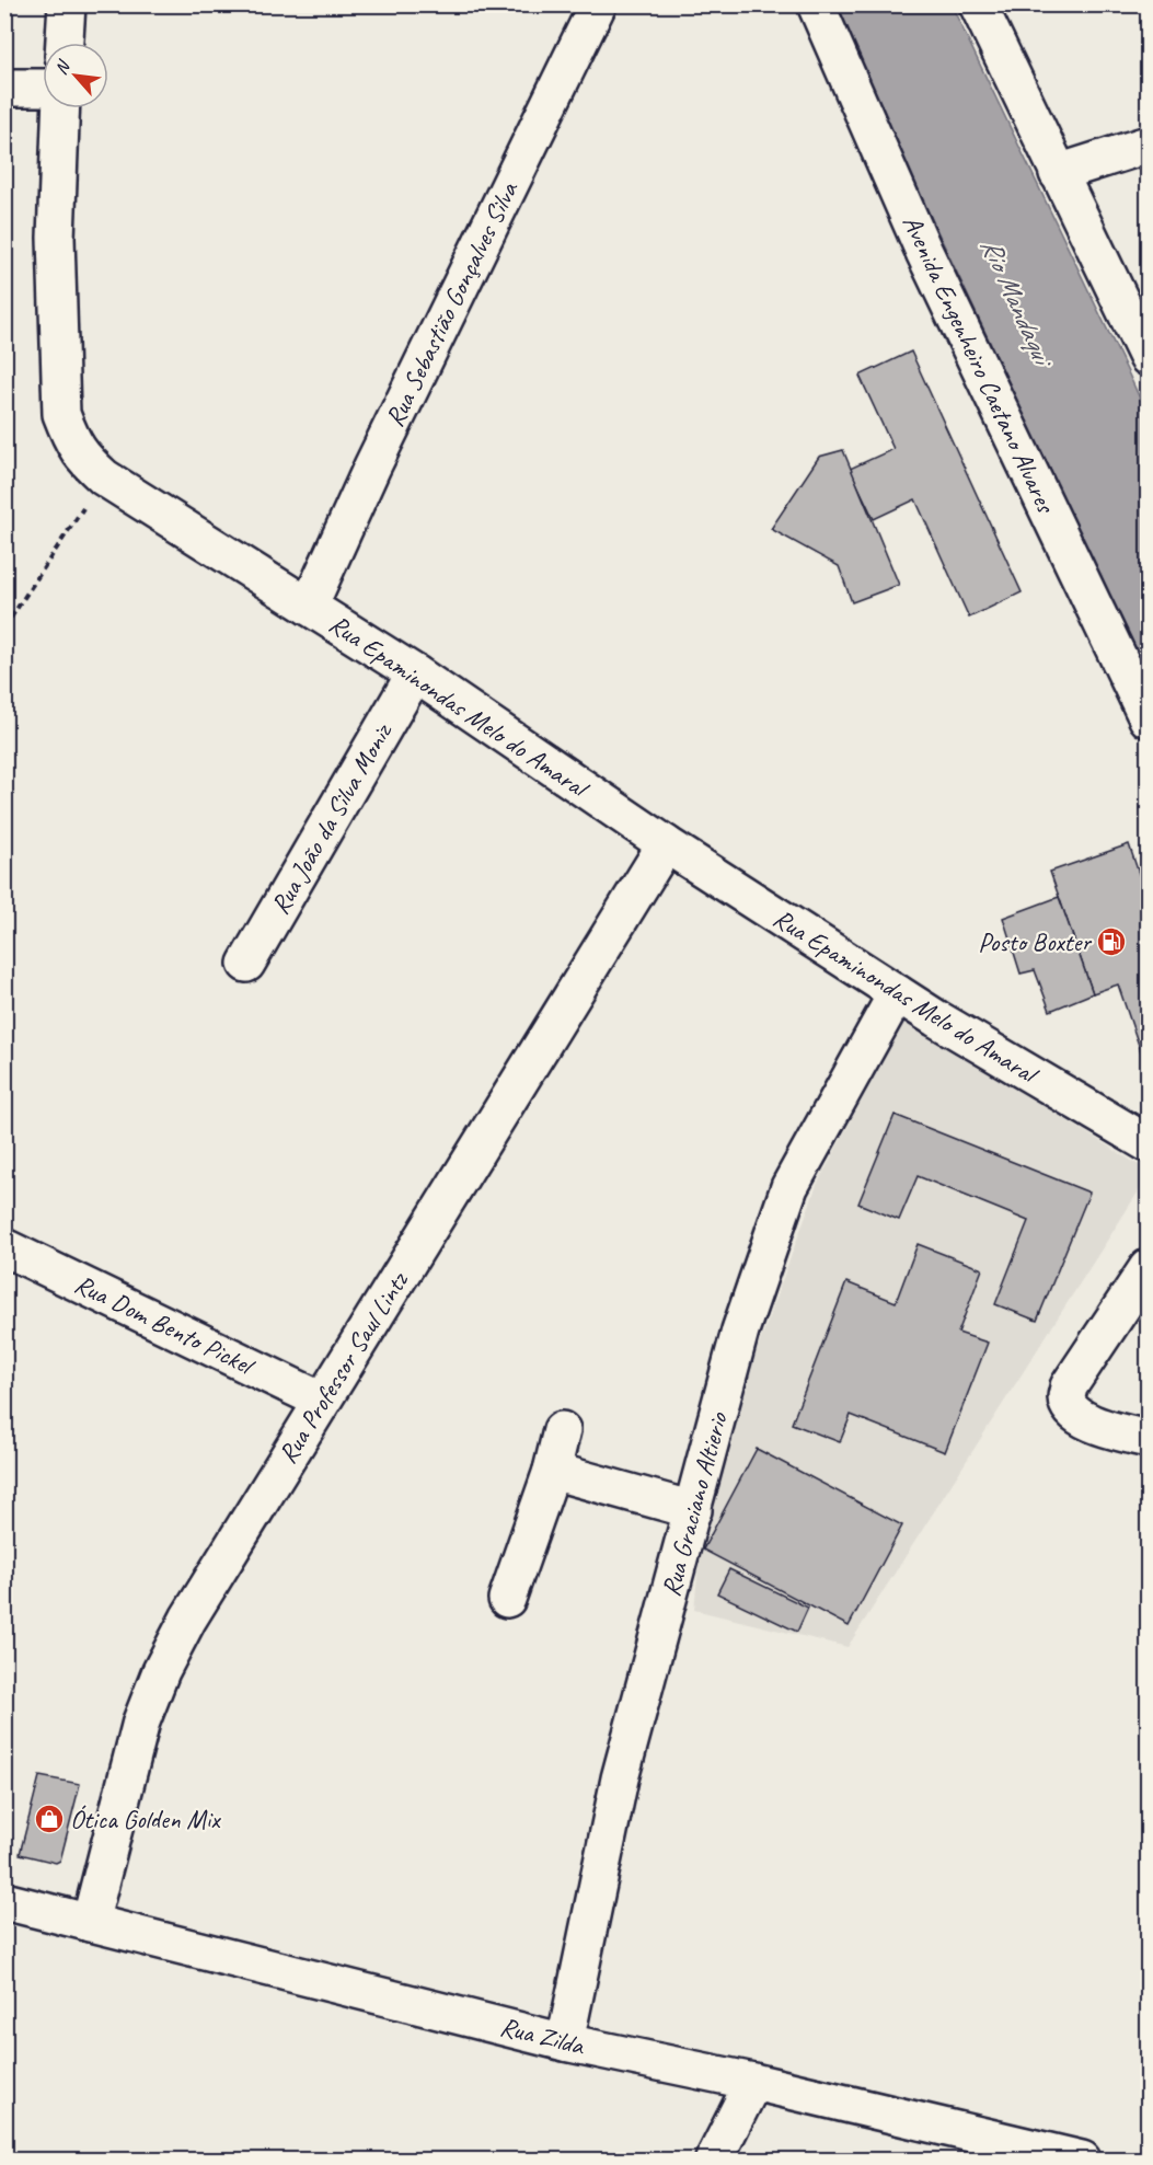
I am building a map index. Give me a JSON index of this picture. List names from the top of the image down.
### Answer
{
  "streets": {
    "street": [
      "Rua Sebastião Gonçalves Silva",
      "Avenida Engenheiro Caetano Alvares",
      "Rua Epaminondas Melo do Amaral",
      "Rua João da Silva Moniz",
      "Rua Dom Bento Pickel",
      "Rua Professor Saul Lintz",
      "Rua Graciano Altierio",
      "Rua Zilda"
    ]
  },
  "crossings": [
    ["Rua Sebastião Gonçalves Silva", "Rua Epaminondas Melo do Amaral"],
    ["Rua Epaminondas Melo do Amaral", "Rua João da Silva Moniz"],
    ["Rua Epaminondas Melo do Amaral", "Rua Professor Saul Lintz"],
    ["Rua Epaminondas Melo do Amaral", "Rua Graciano Altierio"],
    ["Rua Dom Bento Pickel", "Rua Professor Saul Lintz"],
    ["Rua Professor Saul Lintz", "Rua Zilda"],
    ["Rua Graciano Altierio", "Rua Zilda"]
  ],
  "water": ["Rio Mandaqui"],
  "places": {
    "fuel station": ["Posto Boxter"],
    "shop": ["Ótica Golden Mix"]
  },
  "north": "top left"
}
